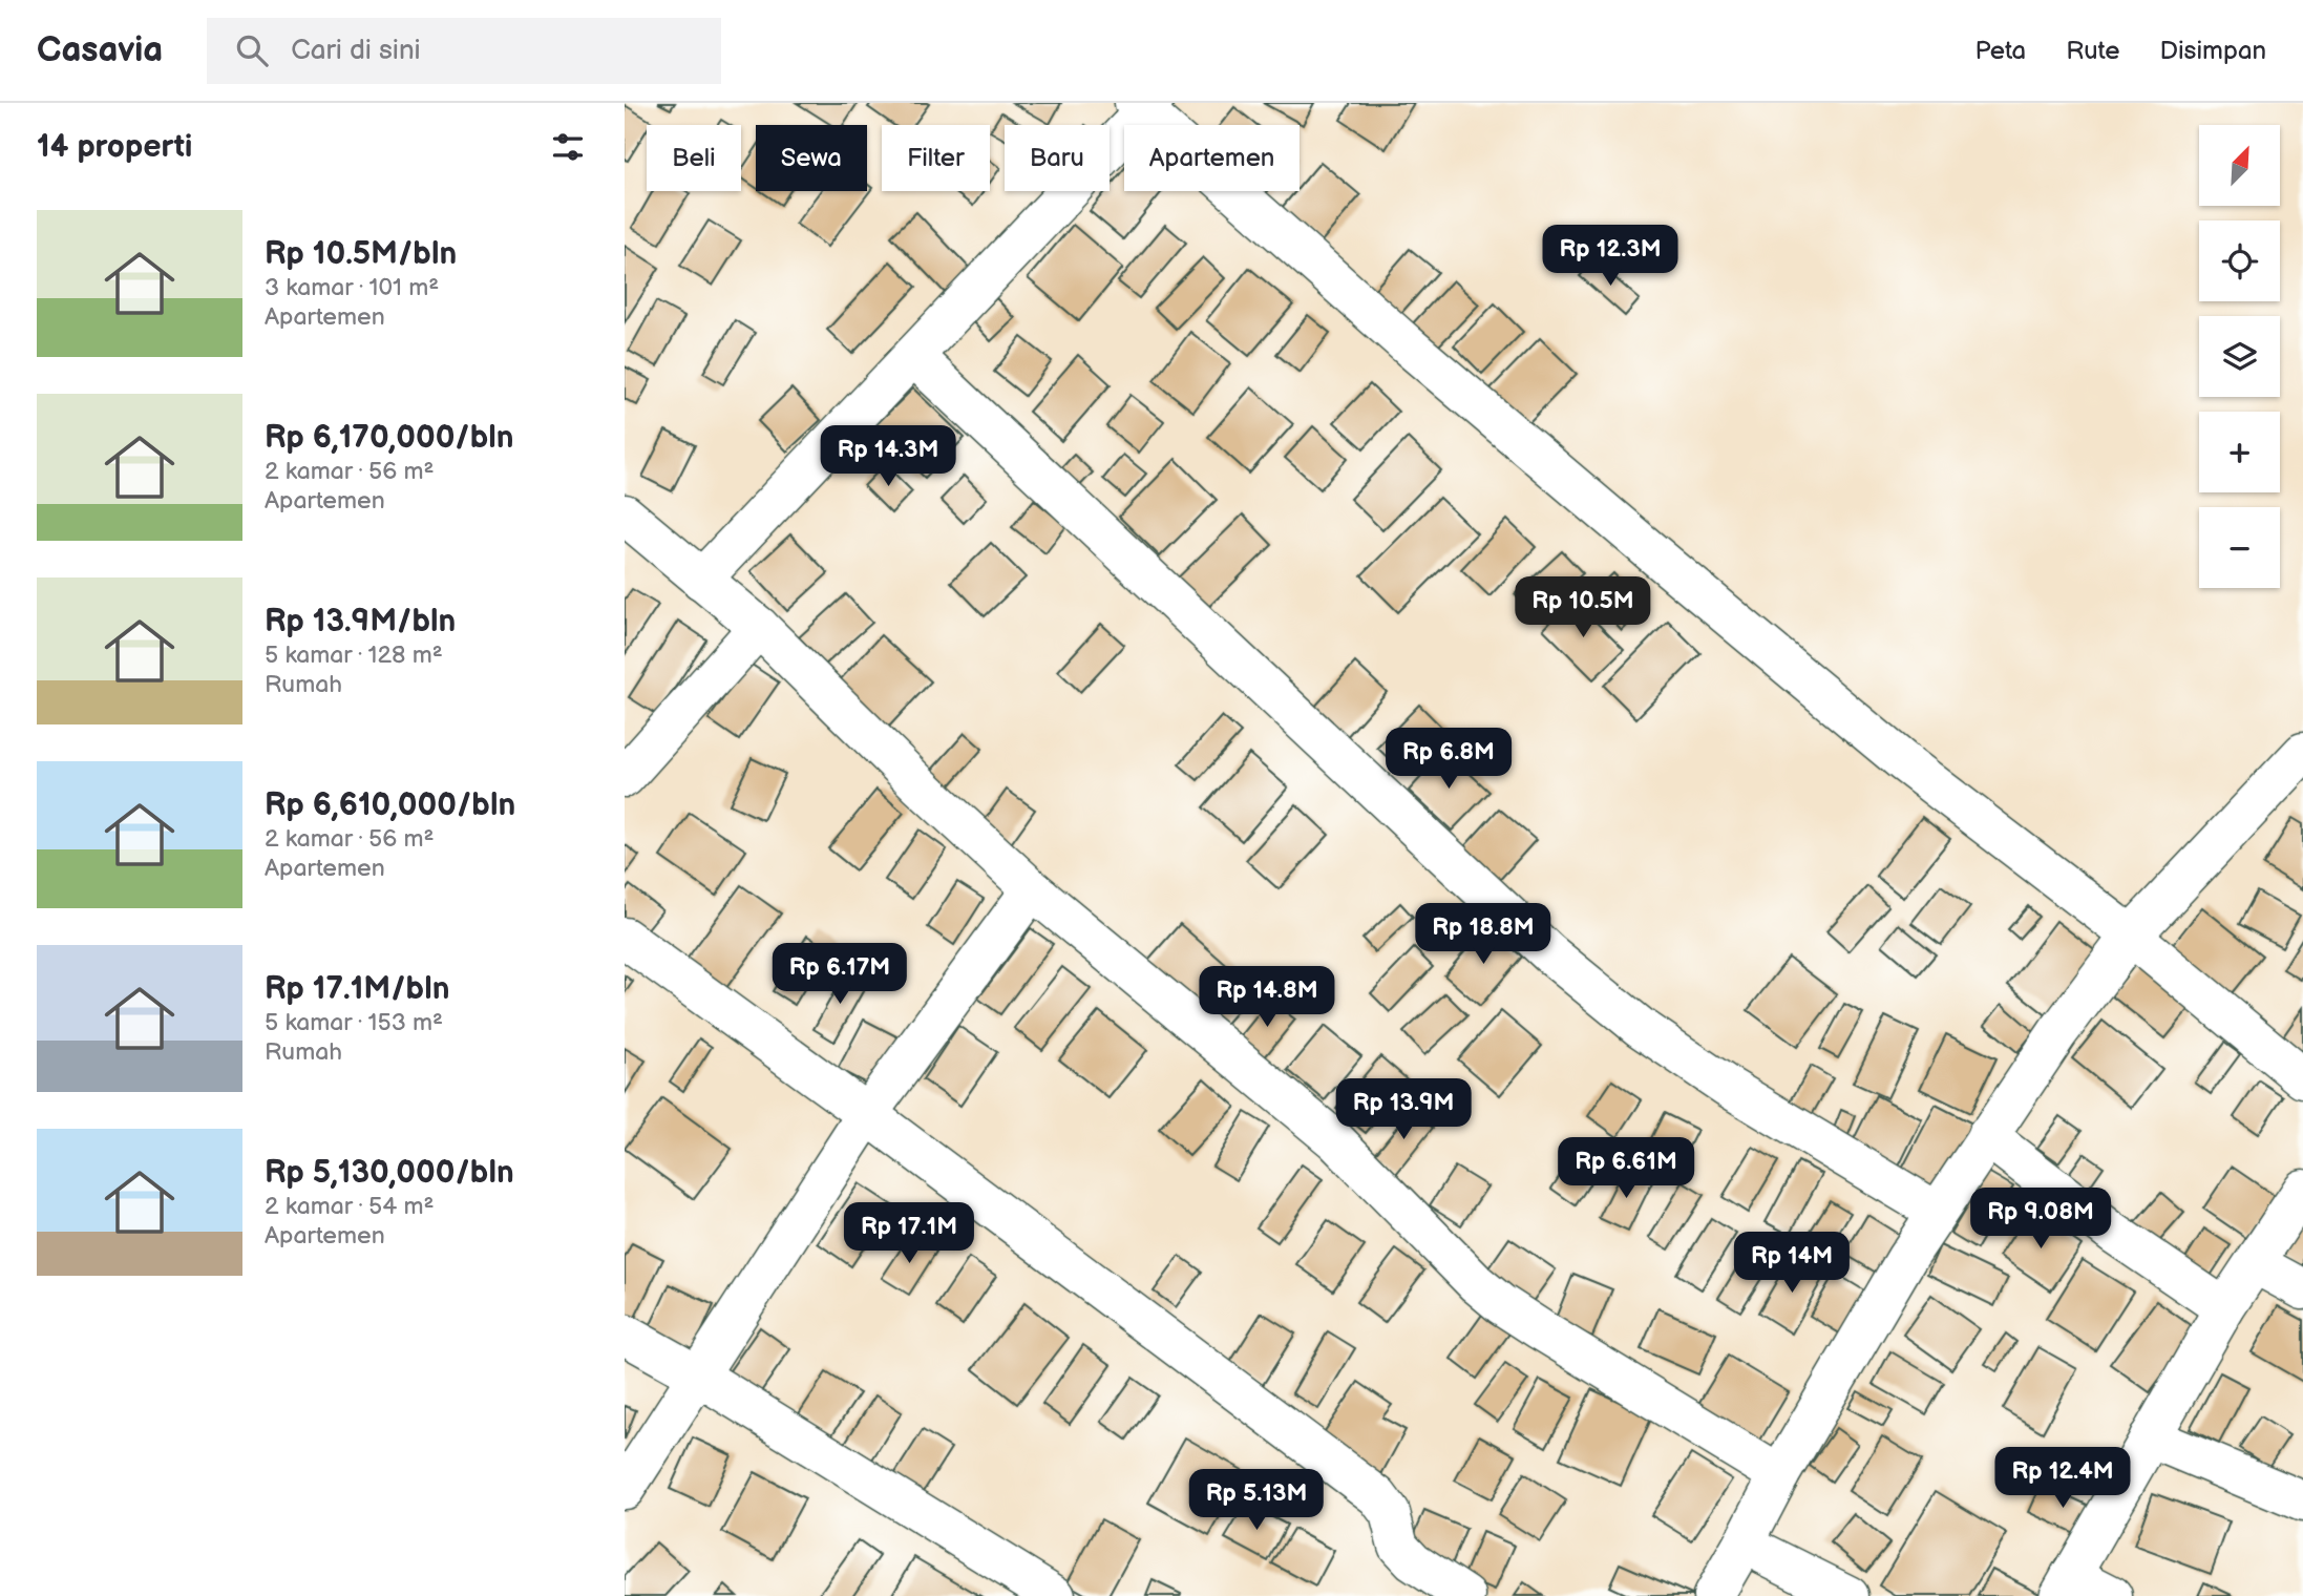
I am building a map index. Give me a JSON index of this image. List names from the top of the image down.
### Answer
{
  "north": "top right",
  "page": {
    "header": "Casavia",
    "search": "Cari di sini",
    "nav": ["Peta", "Rute", "Disimpan"],
    "heading": "14 properti",
    "map_buttons": ["+", "−"],
    "chip": [
      "Beli",
      "Sewa",
      "Filter",
      "Baru",
      "Apartemen"
    ],
    "list": [
      {
        "name": "Rp 10.5M/bln",
        "note": "3 kamar · 101 m² · Apartemen"
      },
      {
        "name": "Rp 6,170,000/bln",
        "note": "2 kamar · 56 m² · Apartemen"
      },
      {
        "name": "Rp 13.9M/bln",
        "note": "5 kamar · 128 m² · Rumah"
      },
      {
        "name": "Rp 6,610,000/bln",
        "note": "2 kamar · 56 m² · Apartemen"
      },
      {
        "name": "Rp 17.1M/bln",
        "note": "5 kamar · 153 m² · Rumah"
      },
      {
        "name": "Rp 5,130,000/bln",
        "note": "2 kamar · 54 m² · Apartemen"
      }
    ],
    "price": [
      "Rp 12.3M",
      "Rp 14.3M",
      "Rp 10.5M",
      "Rp 6.8M",
      "Rp 18.8M",
      "Rp 6.17M",
      "Rp 14.8M",
      "Rp 13.9M",
      "Rp 6.61M",
      "Rp 9.08M",
      "Rp 17.1M",
      "Rp 14M",
      "Rp 12.4M",
      "Rp 5.13M"
    ]
  }
}
